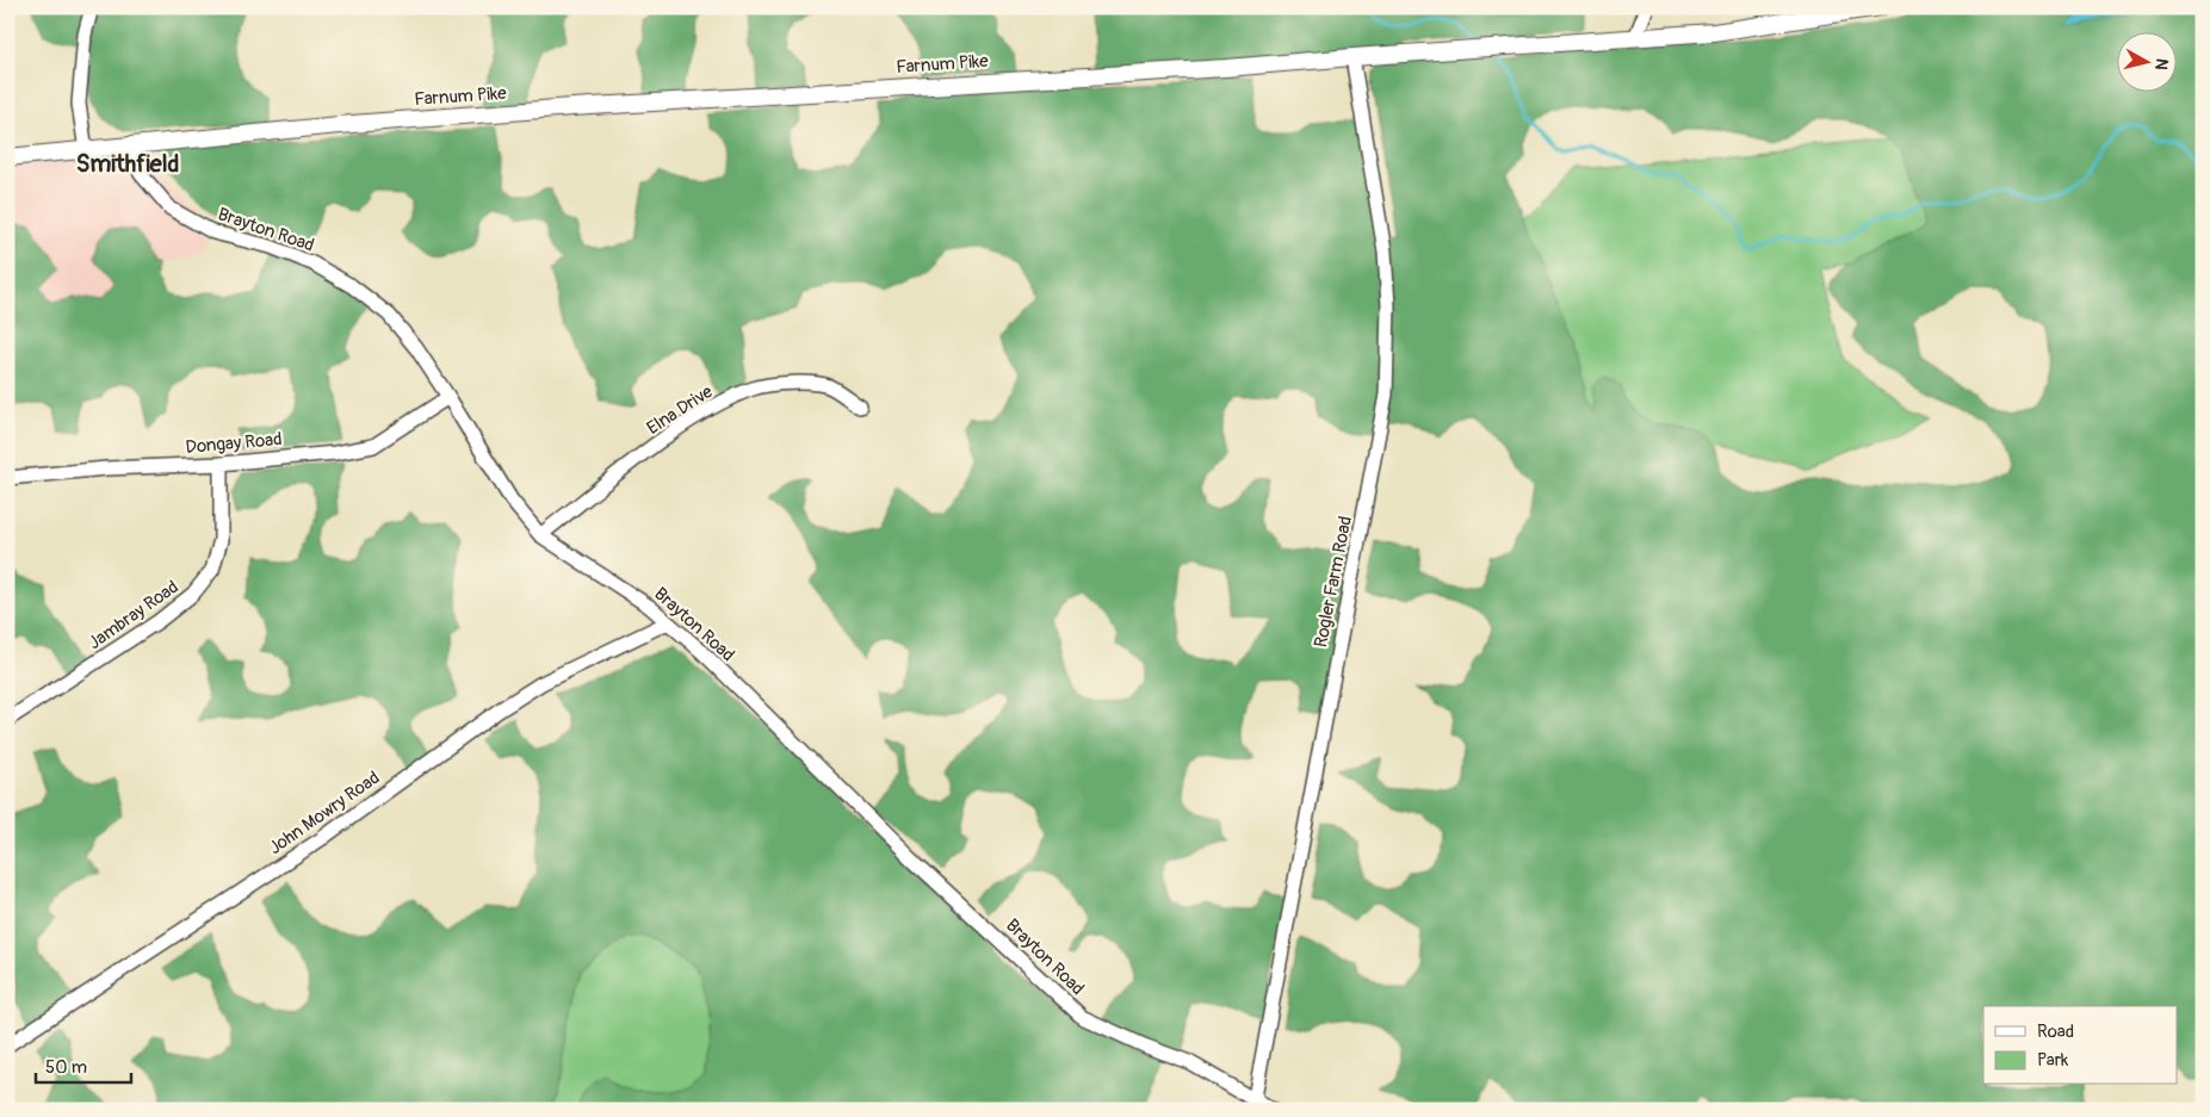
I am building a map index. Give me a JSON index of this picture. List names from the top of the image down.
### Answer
{
  "streets": {
    "main road": ["Farnum Pike"],
    "street": [
      "Brayton Road",
      "Elna Drive",
      "Dongay Road",
      "Rogler Farm Road",
      "Jambray Road",
      "John Mowry Road"
    ]
  },
  "crossings": [
    ["Farnum Pike", "Brayton Road"],
    ["Farnum Pike", "Rogler Farm Road"],
    ["Brayton Road", "Elna Drive"],
    ["Brayton Road", "Dongay Road"],
    ["Brayton Road", "Rogler Farm Road"],
    ["Brayton Road", "John Mowry Road"],
    ["Dongay Road", "Jambray Road"]
  ],
  "districts": ["Smithfield"],
  "legend": ["Road", "Park"],
  "scale_bar": "50 m",
  "north": "right"
}
